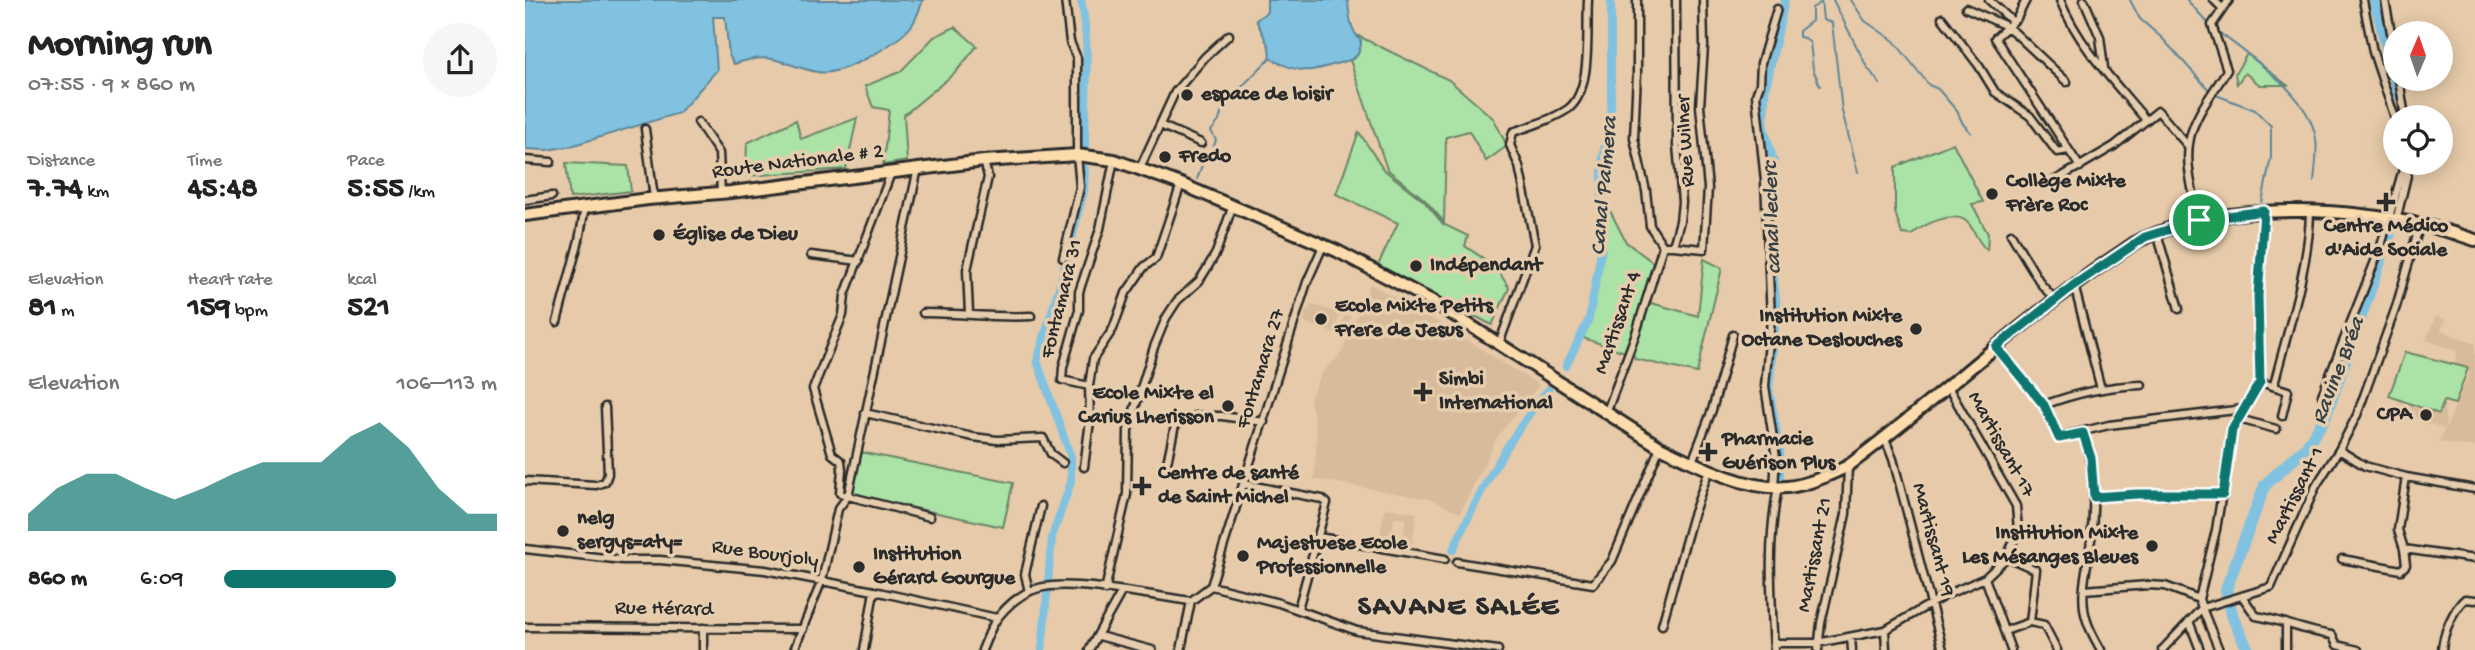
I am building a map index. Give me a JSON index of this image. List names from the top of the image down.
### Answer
{
  "streets": {
    "main road": ["Route Nationale # 2"],
    "street": [
      "Rue Wilner",
      "Fontamara 31",
      "Martissant 4",
      "Fontamara 27",
      "Martissant 17",
      "Martissant 1",
      "Martissant 19",
      "Rue Bourjoly",
      "Martissant 21",
      "Rue Hérard"
    ]
  },
  "crossings": [
    ["Route Nationale # 2", "Fontamara 31"],
    ["Route Nationale # 2", "Martissant 4"],
    ["Route Nationale # 2", "Fontamara 27"],
    ["Martissant 17", "Martissant 19"],
    ["Martissant 17", "Martissant 21"]
  ],
  "districts": ["SAVANE SALÉE"],
  "water": ["Canal Palmera", "canal leclerc", "Ravine Bréa"],
  "places": {
    "other": [
      "espace de loisir",
      "Fredo",
      "Collège Mixte Frère Roc",
      "Église de Dieu",
      "Indépendant",
      "Ecole Mixte Petits Frere de Jesus",
      "Institution Mixte Octane Deslouches",
      "Ecole Mixte el Carius Lherisson",
      "CPA",
      "nelg sergys=aty=",
      "Institution Mixte Les Mésanges Bleues",
      "Majestuese Ecole Professionnelle",
      "Institution Gérard Gourgue"
    ],
    "health": [
      "Centre Médico d'Aide Sociale",
      "Simbi International",
      "Pharmacie Guérison Plus",
      "Centre de santé de Saint Michel"
    ]
  },
  "north": "top",
  "page": {
    "heading": ["Morning run", "07:55 · 9 × 860 m"],
    "stats": [
      ["Distance", "7.74 km"],
      ["Time", "45:48"],
      ["Pace", "5:55 /km"],
      ["Elevation", "81 m"],
      ["Heart rate", "159 bpm"],
      ["kcal", "521"]
    ],
    "chart": ["Elevation", "106–113 m"],
    "list": [
      {
        "name": "860 m",
        "note": "6:09"
      }
    ]
  }
}
